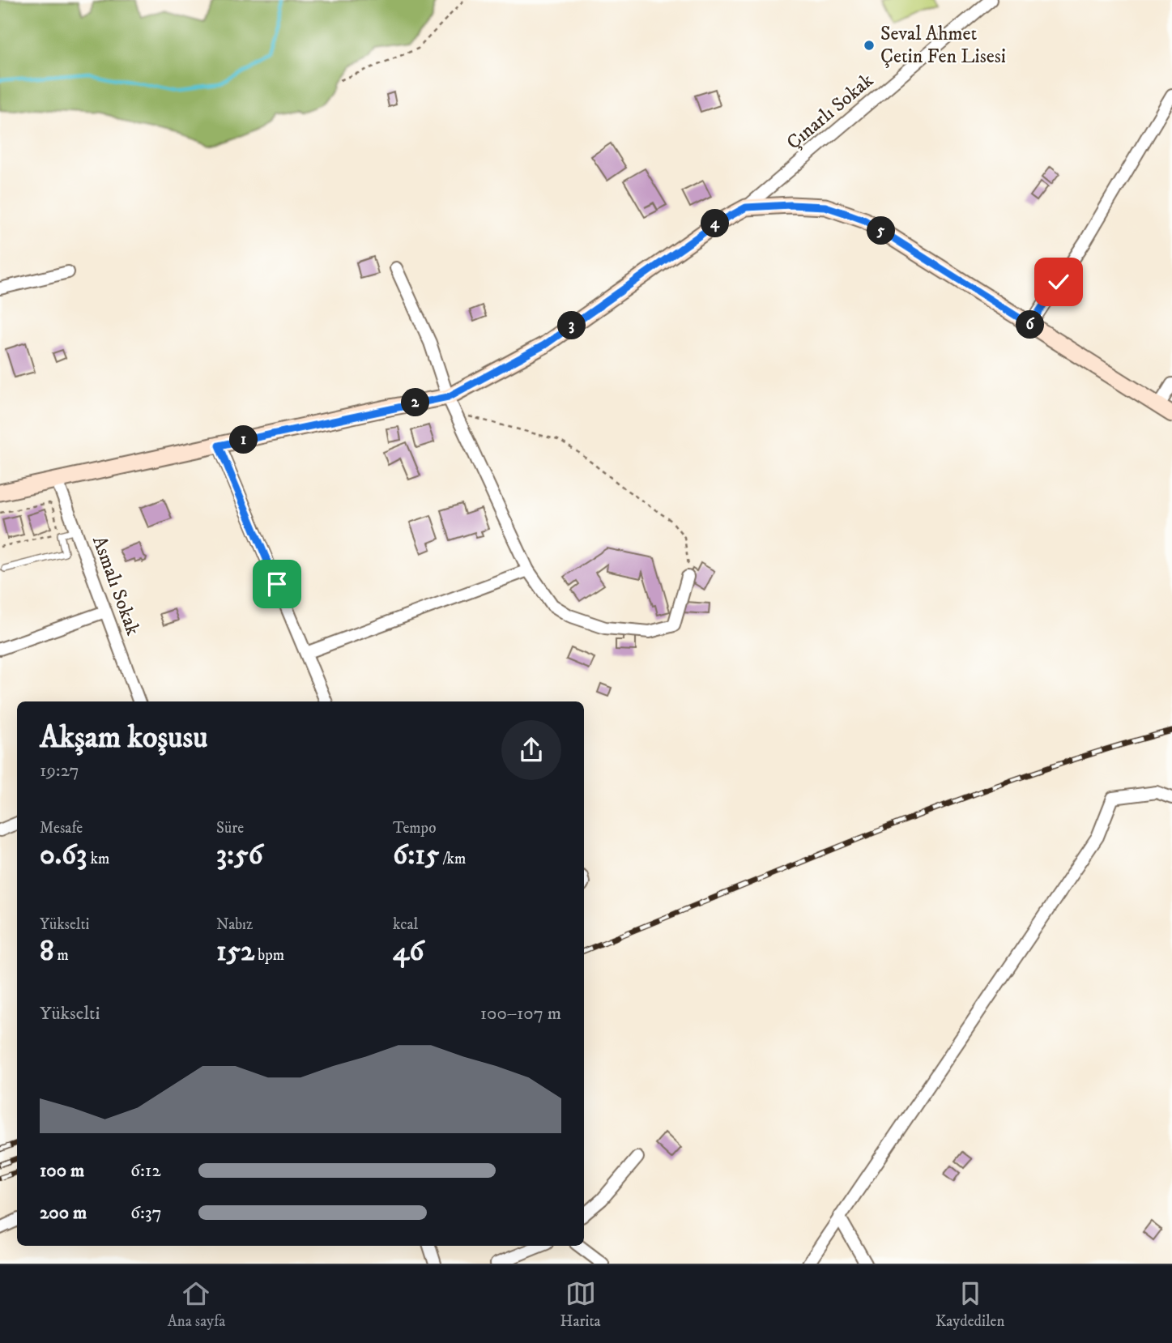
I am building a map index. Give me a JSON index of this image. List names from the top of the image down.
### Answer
{
  "streets": {
    "street": ["Çınarlı Sokak", "Asmalı Sokak"]
  },
  "places": ["Seval Ahmet Çetin Fen Lisesi"],
  "page": {
    "pins": [
      "4",
      "5",
      "6",
      "3",
      "2",
      "1"
    ],
    "heading": ["Akşam koşusu", "19:27"],
    "stats": [
      ["Mesafe", "0.63 km"],
      ["Süre", "3:56"],
      ["Tempo", "6:15 /km"],
      ["Yükselti", "8 m"],
      ["Nabız", "152 bpm"],
      ["kcal", "46"]
    ],
    "chart": ["Yükselti", "100–107 m"],
    "list": [
      {
        "name": "100 m",
        "note": "6:12"
      },
      {
        "name": "200 m",
        "note": "6:37"
      }
    ],
    "tabs": ["Ana sayfa", "Harita", "Kaydedilen"]
  }
}
